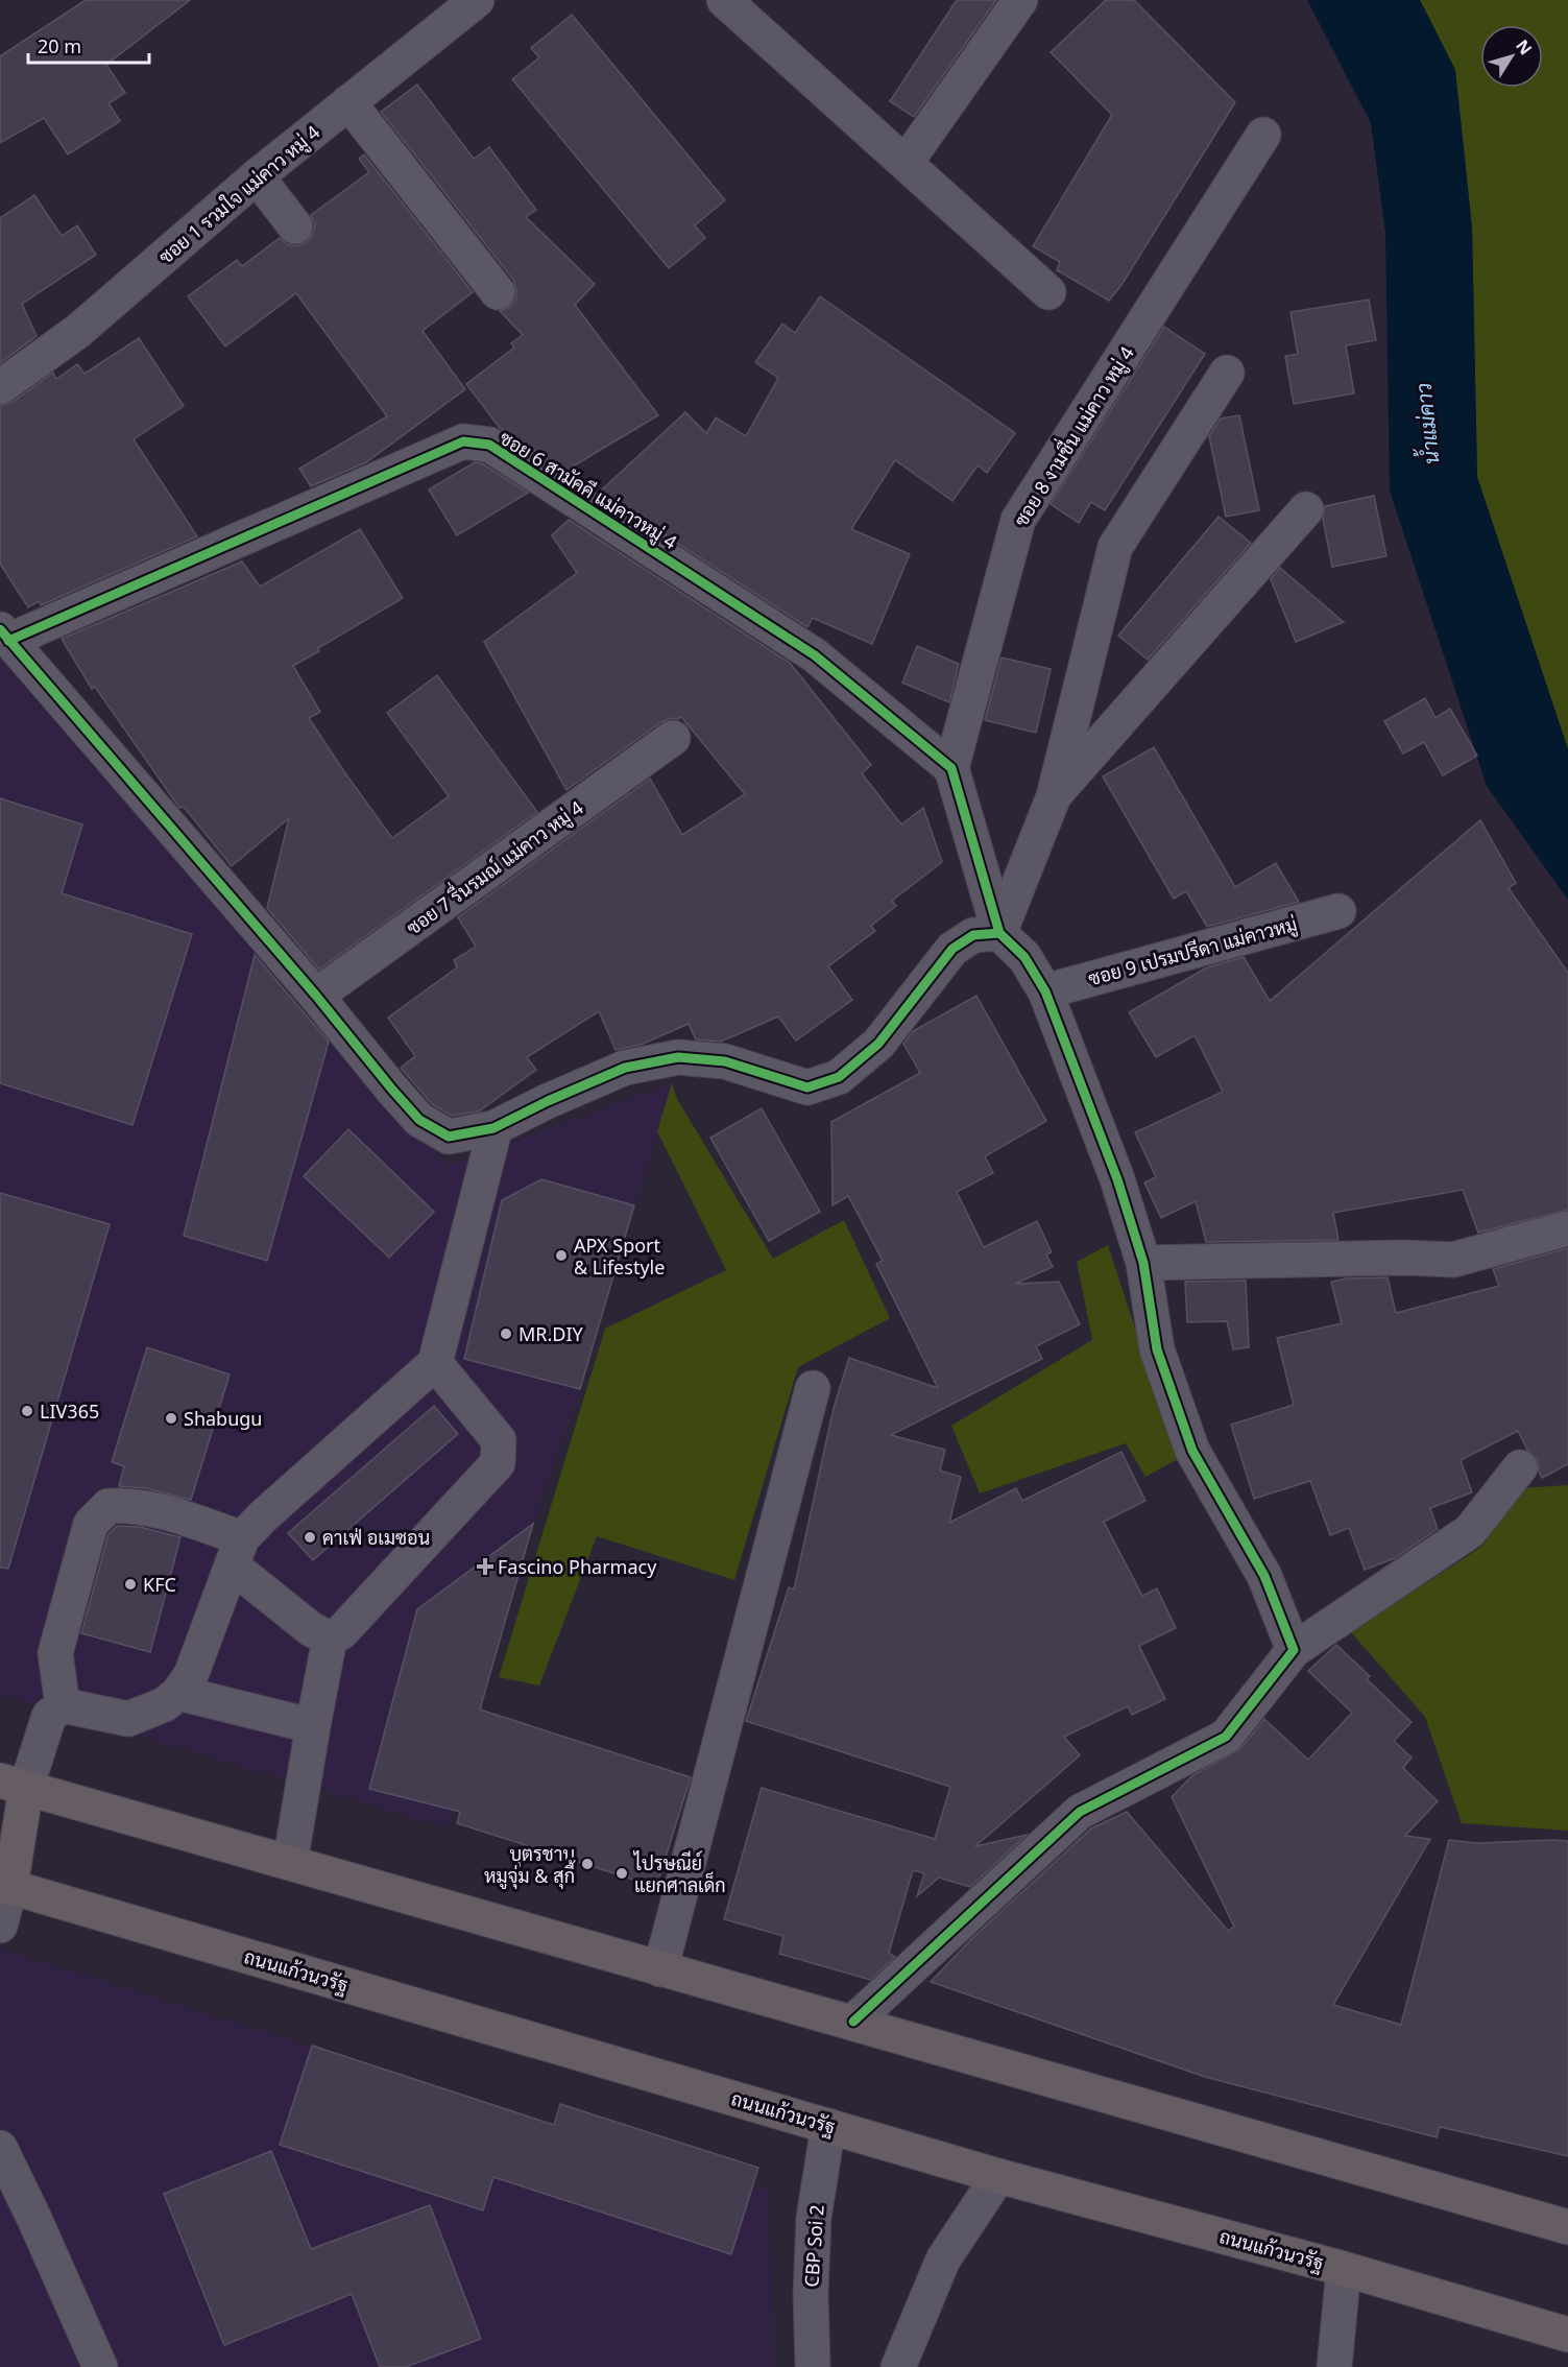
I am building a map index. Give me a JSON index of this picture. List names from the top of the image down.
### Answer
{
  "streets": {
    "main road": ["ถนนแก้วนวรัฐ"],
    "street": [
      "ซอย 1 รวมใจ แม่คาว หมู่ 4",
      "ซอย 8 งามชื่น แม่คาว หมู่ 4",
      "ซอย 6 สามัคคี แม่คาวหมู่ 4",
      "ซอย 7 รื่นรมณ์ แม่คาว หมู่ 4",
      "ซอย 9 เปรมปรีดา แม่คาวหมู่",
      "CBP Soi 2"
    ]
  },
  "crossings": [
    ["ซอย 8 งามชื่น แม่คาว หมู่ 4", "ซอย 6 สามัคคี แม่คาวหมู่ 4"],
    ["ถนนแก้วนวรัฐ", "CBP Soi 2"]
  ],
  "water": ["น้ำแม่คาว"],
  "places": {
    "other": [
      "APX Sport & Lifestyle",
      "MR.DIY",
      "LIV365",
      "Shabugu",
      "คาเฟ่ อเมซอน",
      "KFC",
      "บุตรชาบู หมูจุ่ม & สุกี้",
      "ไปรษณีย์ แยกศาลเด็ก"
    ],
    "health": ["Fascino Pharmacy"]
  },
  "scale_bar": "20 m",
  "north": "top right"
}
